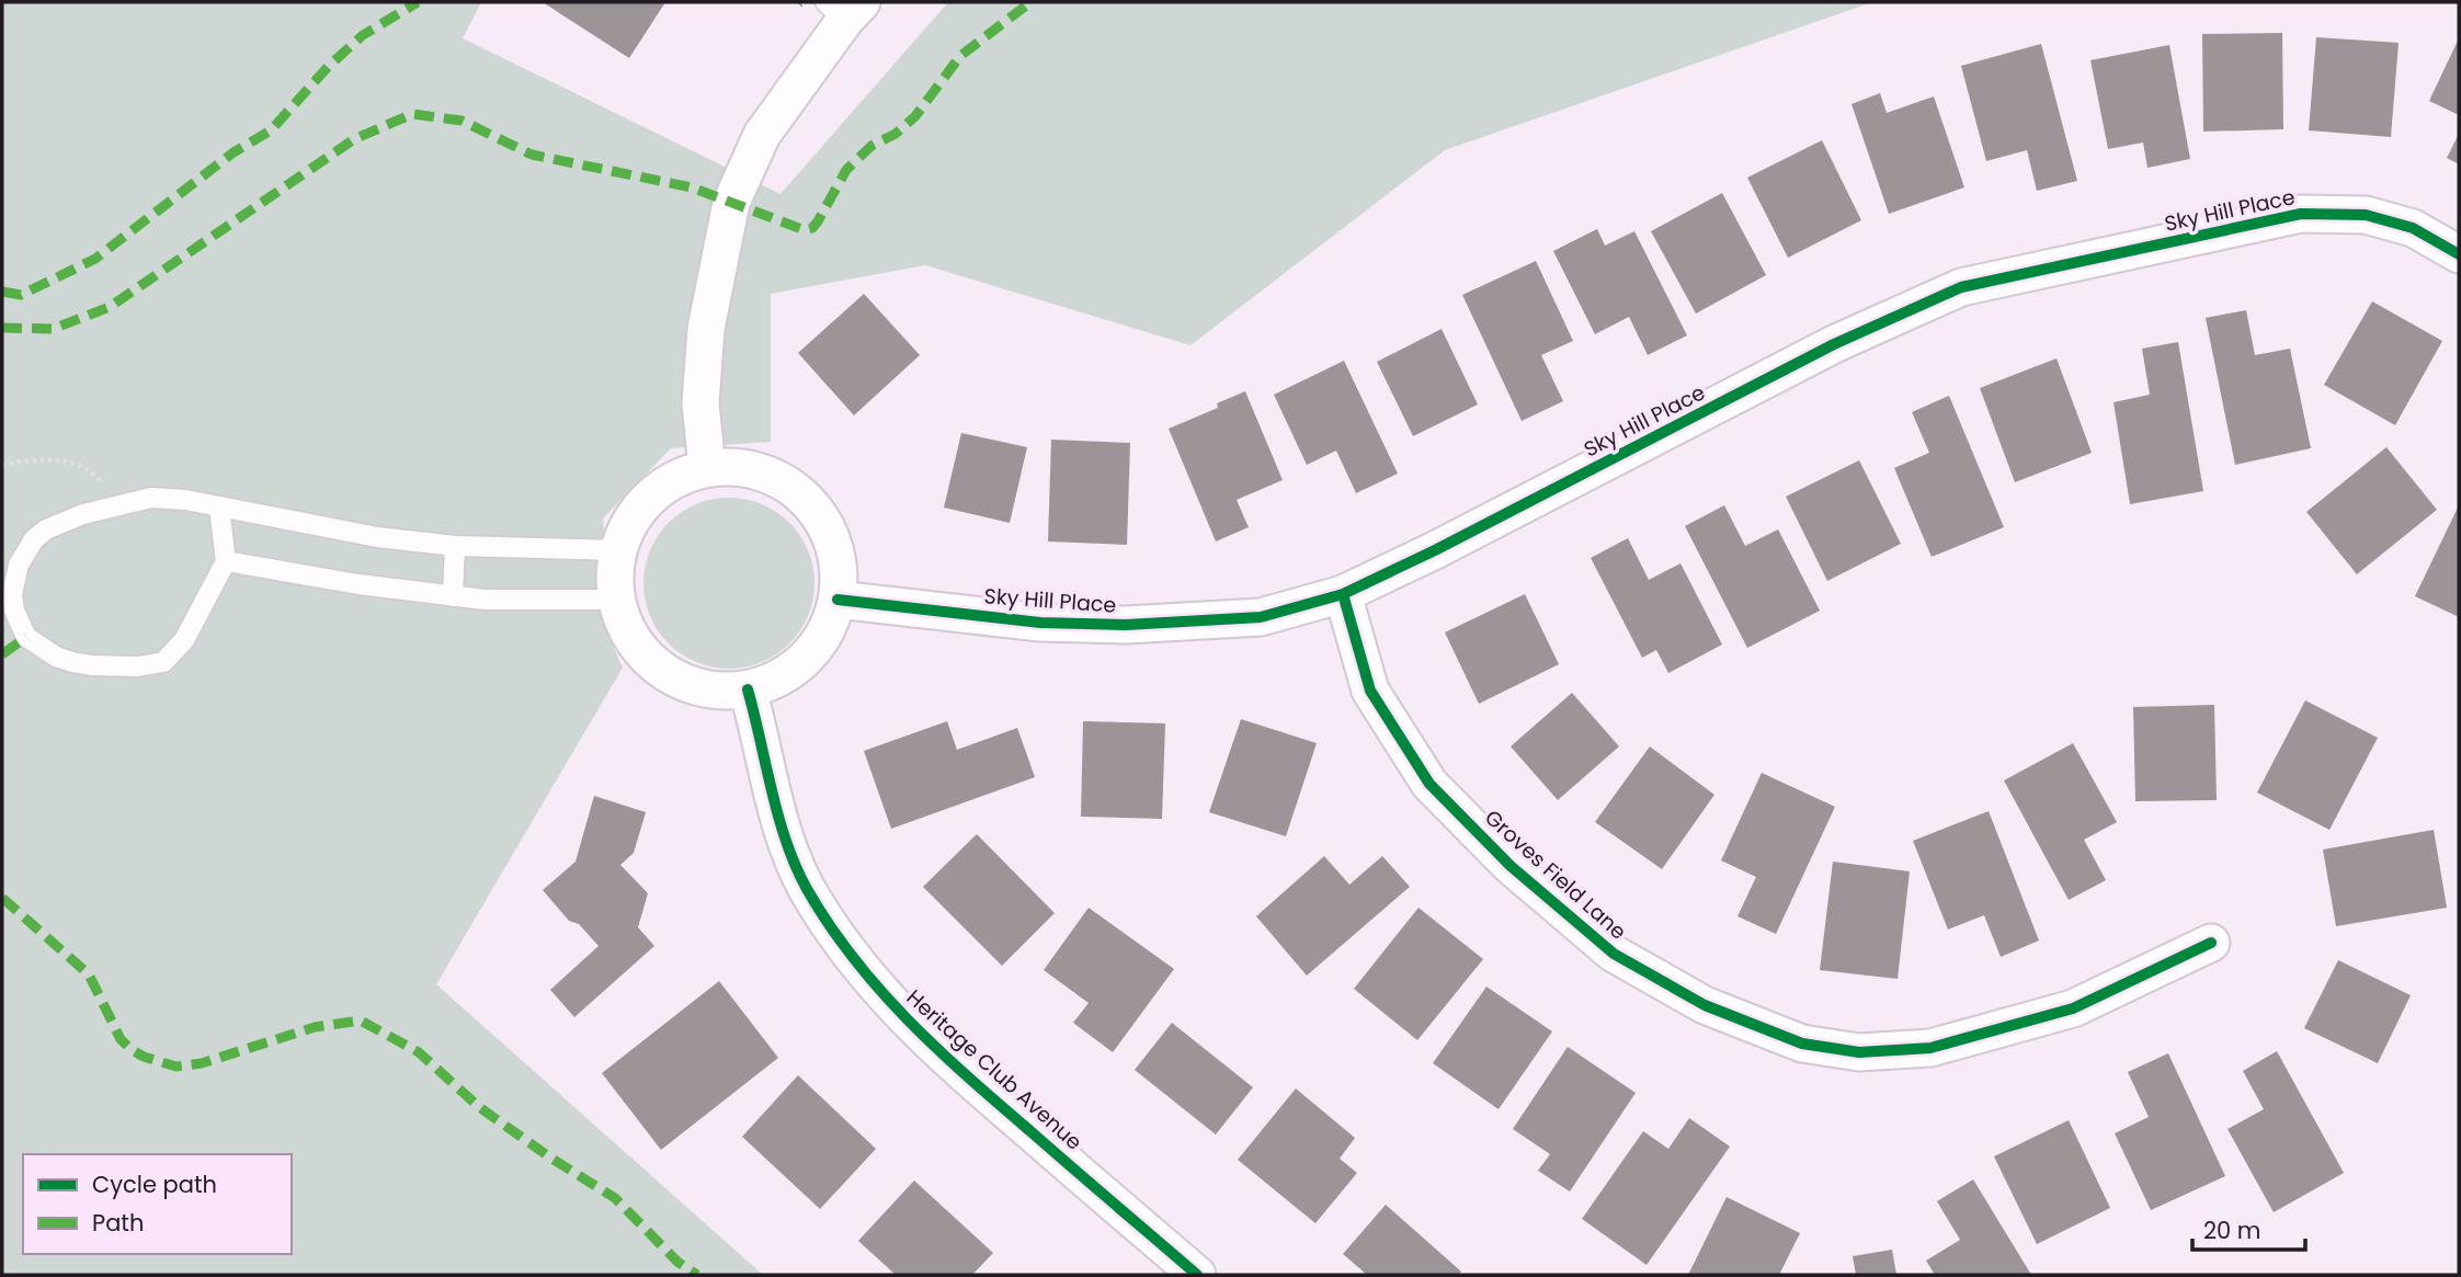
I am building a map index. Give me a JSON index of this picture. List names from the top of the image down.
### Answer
{
  "streets": {
    "street": ["Sky Hill Place", "Groves Field Lane", "Heritage Club Avenue"]
  },
  "crossings": [
    ["Sky Hill Place", "Groves Field Lane"],
    ["Sky Hill Place", "Heritage Club Avenue"]
  ],
  "legend": ["Cycle path", "Path"],
  "scale_bar": "20 m"
}
